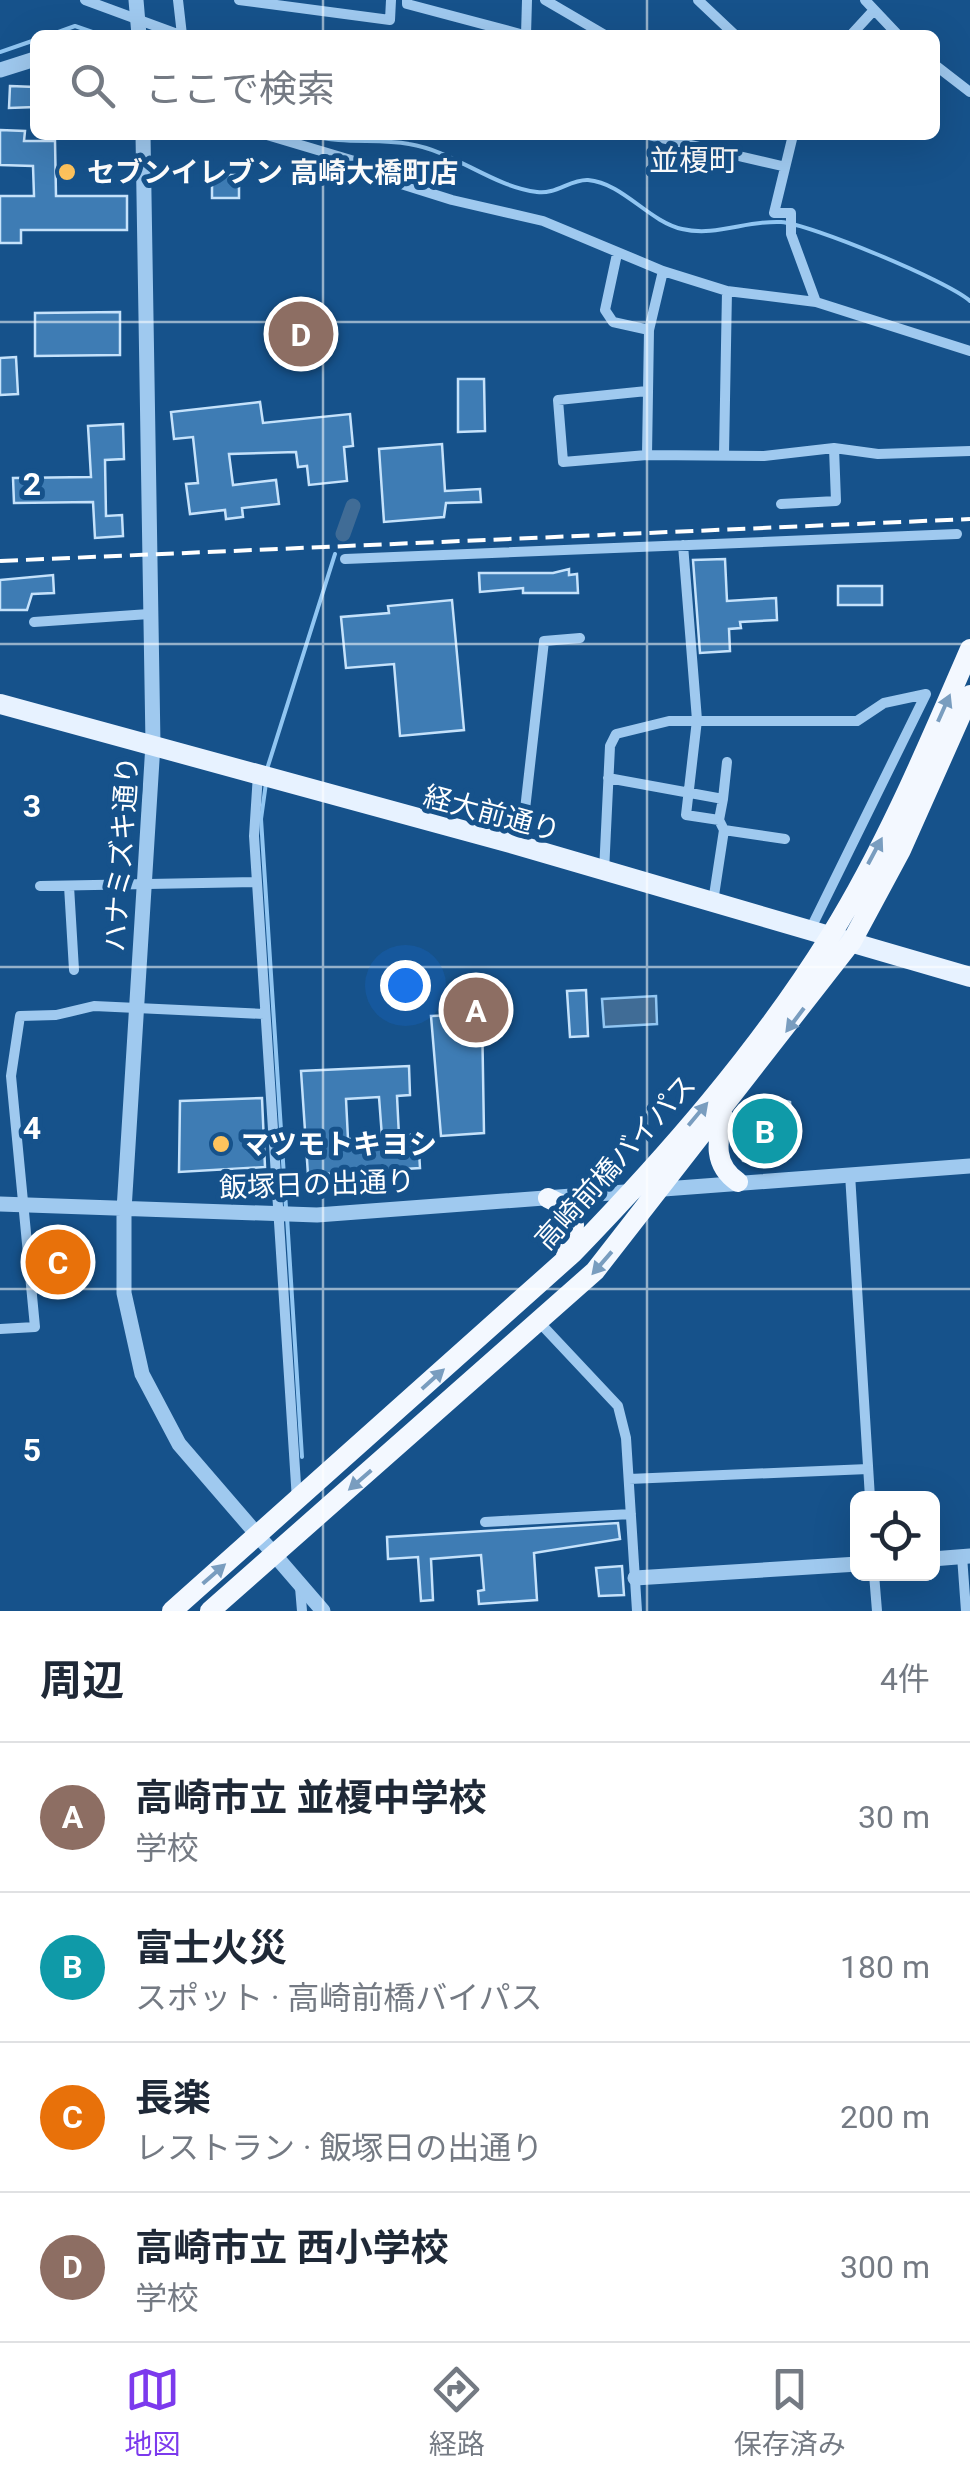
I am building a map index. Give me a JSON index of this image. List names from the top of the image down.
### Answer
{
  "streets": {
    "highway": ["高崎前橋バイパス"],
    "main road": ["経大前通り"],
    "street": ["ハナミズキ通り", "飯塚日の出通り"]
  },
  "crossings": [
    ["経大前通り", "ハナミズキ通り"],
    ["経大前通り", "高崎前橋バイパス"],
    ["ハナミズキ通り", "高崎前橋バイパス"],
    ["ハナミズキ通り", "飯塚日の出通り"],
    ["高崎前橋バイパス", "飯塚日の出通り"]
  ],
  "districts": ["並榎町"],
  "places": ["セブンイレブン 高崎大橋町店", "マツモトキヨシ"],
  "page": {
    "search": "ここで検索",
    "pins": [
      "D",
      "A",
      "B",
      "C"
    ],
    "heading": ["周辺", "4件"],
    "list": [
      {
        "mark": "A",
        "name": "高崎市立 並榎中学校",
        "note": "学校",
        "value": "30 m"
      },
      {
        "mark": "B",
        "name": "富士火災",
        "note": "スポット · 高崎前橋バイパス",
        "value": "180 m"
      },
      {
        "mark": "C",
        "name": "長楽",
        "note": "レストラン · 飯塚日の出通り",
        "value": "200 m"
      },
      {
        "mark": "D",
        "name": "高崎市立 西小学校",
        "note": "学校",
        "value": "300 m"
      }
    ],
    "nav": ["地図", "経路", "保存済み"]
  },
  "grid": {
    "rows": [
      "2",
      "3",
      "4",
      "5"
    ]
  }
}
